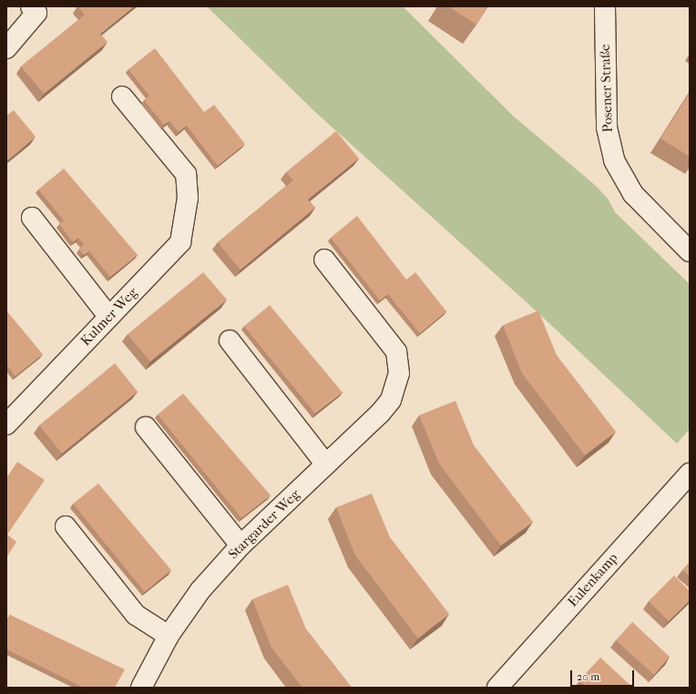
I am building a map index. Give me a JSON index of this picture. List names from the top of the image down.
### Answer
{
  "streets": {
    "street": [
      "Posener Straße",
      "Kulmer Weg",
      "Stargarder Weg",
      "Eulenkamp"
    ]
  },
  "scale_bar": "20 m"
}
